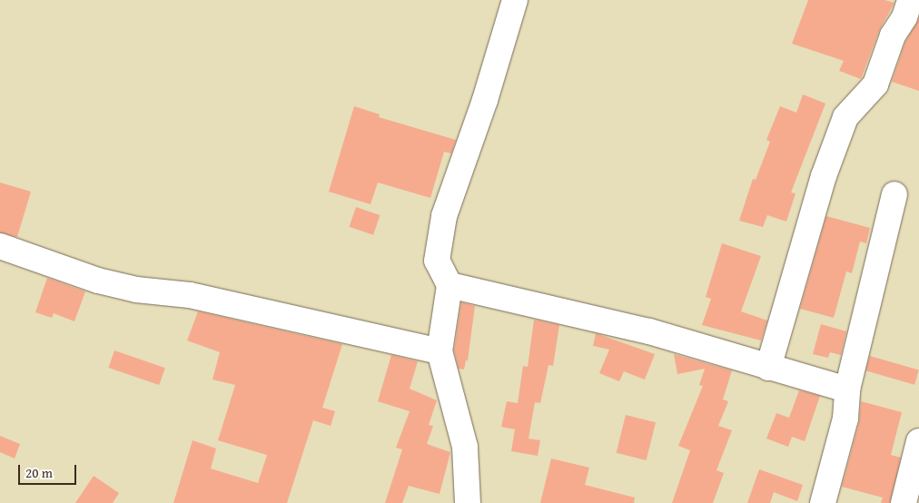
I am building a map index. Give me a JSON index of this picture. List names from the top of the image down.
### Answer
{
  "scale_bar": "20 m"
}
